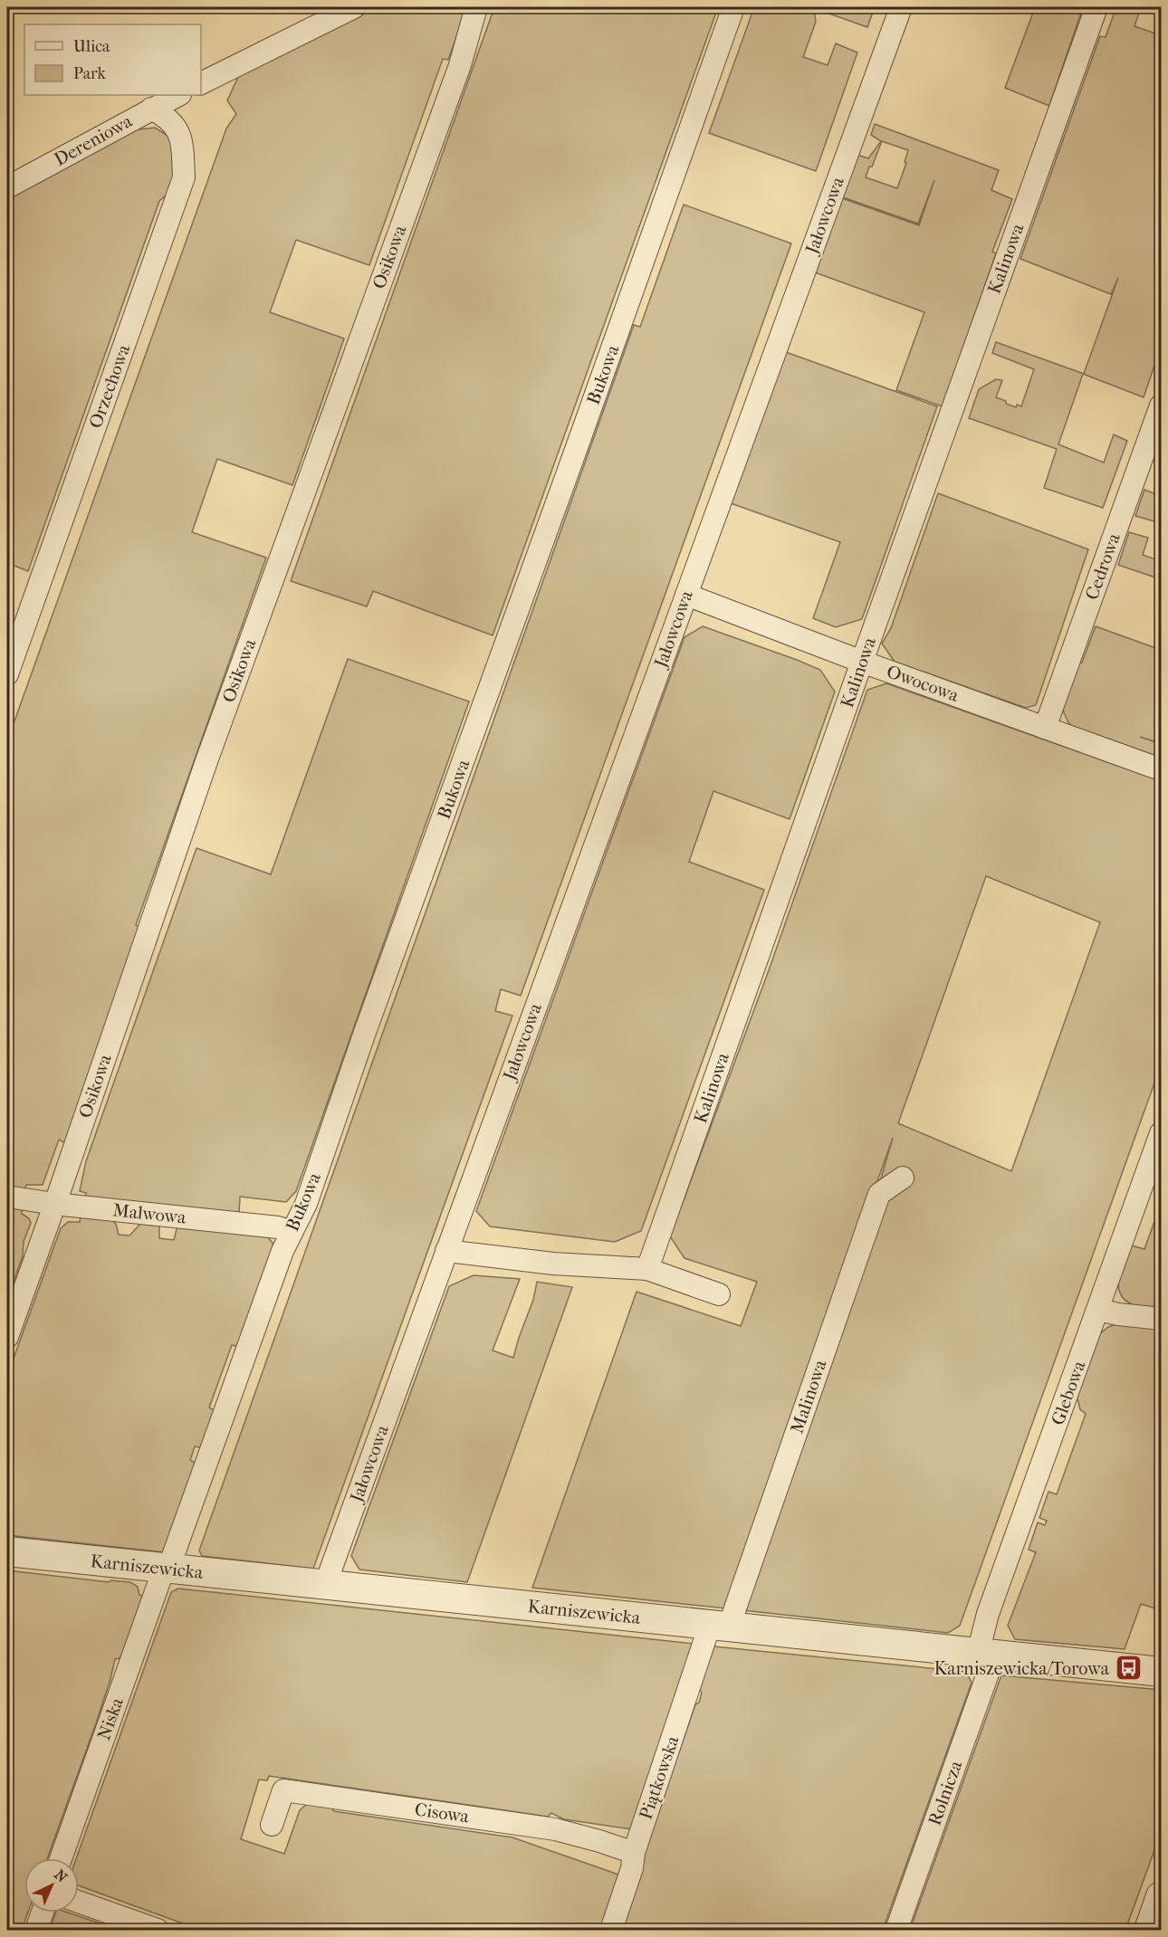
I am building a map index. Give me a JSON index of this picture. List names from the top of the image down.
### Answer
{
  "streets": {
    "street": [
      "Dereniowa",
      "Jałowcowa",
      "Osikowa",
      "Kalinowa",
      "Bukowa",
      "Orzechowa",
      "Cedrowa",
      "Owocowa",
      "Malwowa",
      "Glebowa",
      "Malinowa",
      "Karniszewicka",
      "Niska",
      "Piątkowska",
      "Rolnicza",
      "Cisowa"
    ]
  },
  "crossings": [
    ["Dereniowa", "Orzechowa"],
    ["Jałowcowa", "Owocowa"],
    ["Jałowcowa", "Karniszewicka"],
    ["Osikowa", "Malwowa"],
    ["Kalinowa", "Owocowa"],
    ["Bukowa", "Malwowa"],
    ["Bukowa", "Karniszewicka"],
    ["Bukowa", "Niska"],
    ["Cedrowa", "Owocowa"],
    ["Glebowa", "Karniszewicka"],
    ["Glebowa", "Rolnicza"],
    ["Malinowa", "Karniszewicka"],
    ["Malinowa", "Piątkowska"],
    ["Karniszewicka", "Niska"],
    ["Karniszewicka", "Piątkowska"],
    ["Karniszewicka", "Rolnicza"],
    ["Piątkowska", "Cisowa"]
  ],
  "places": {
    "bus stop": ["Karniszewicka/Torowa"]
  },
  "legend": ["Ulica", "Park"],
  "north": "top right"
}
